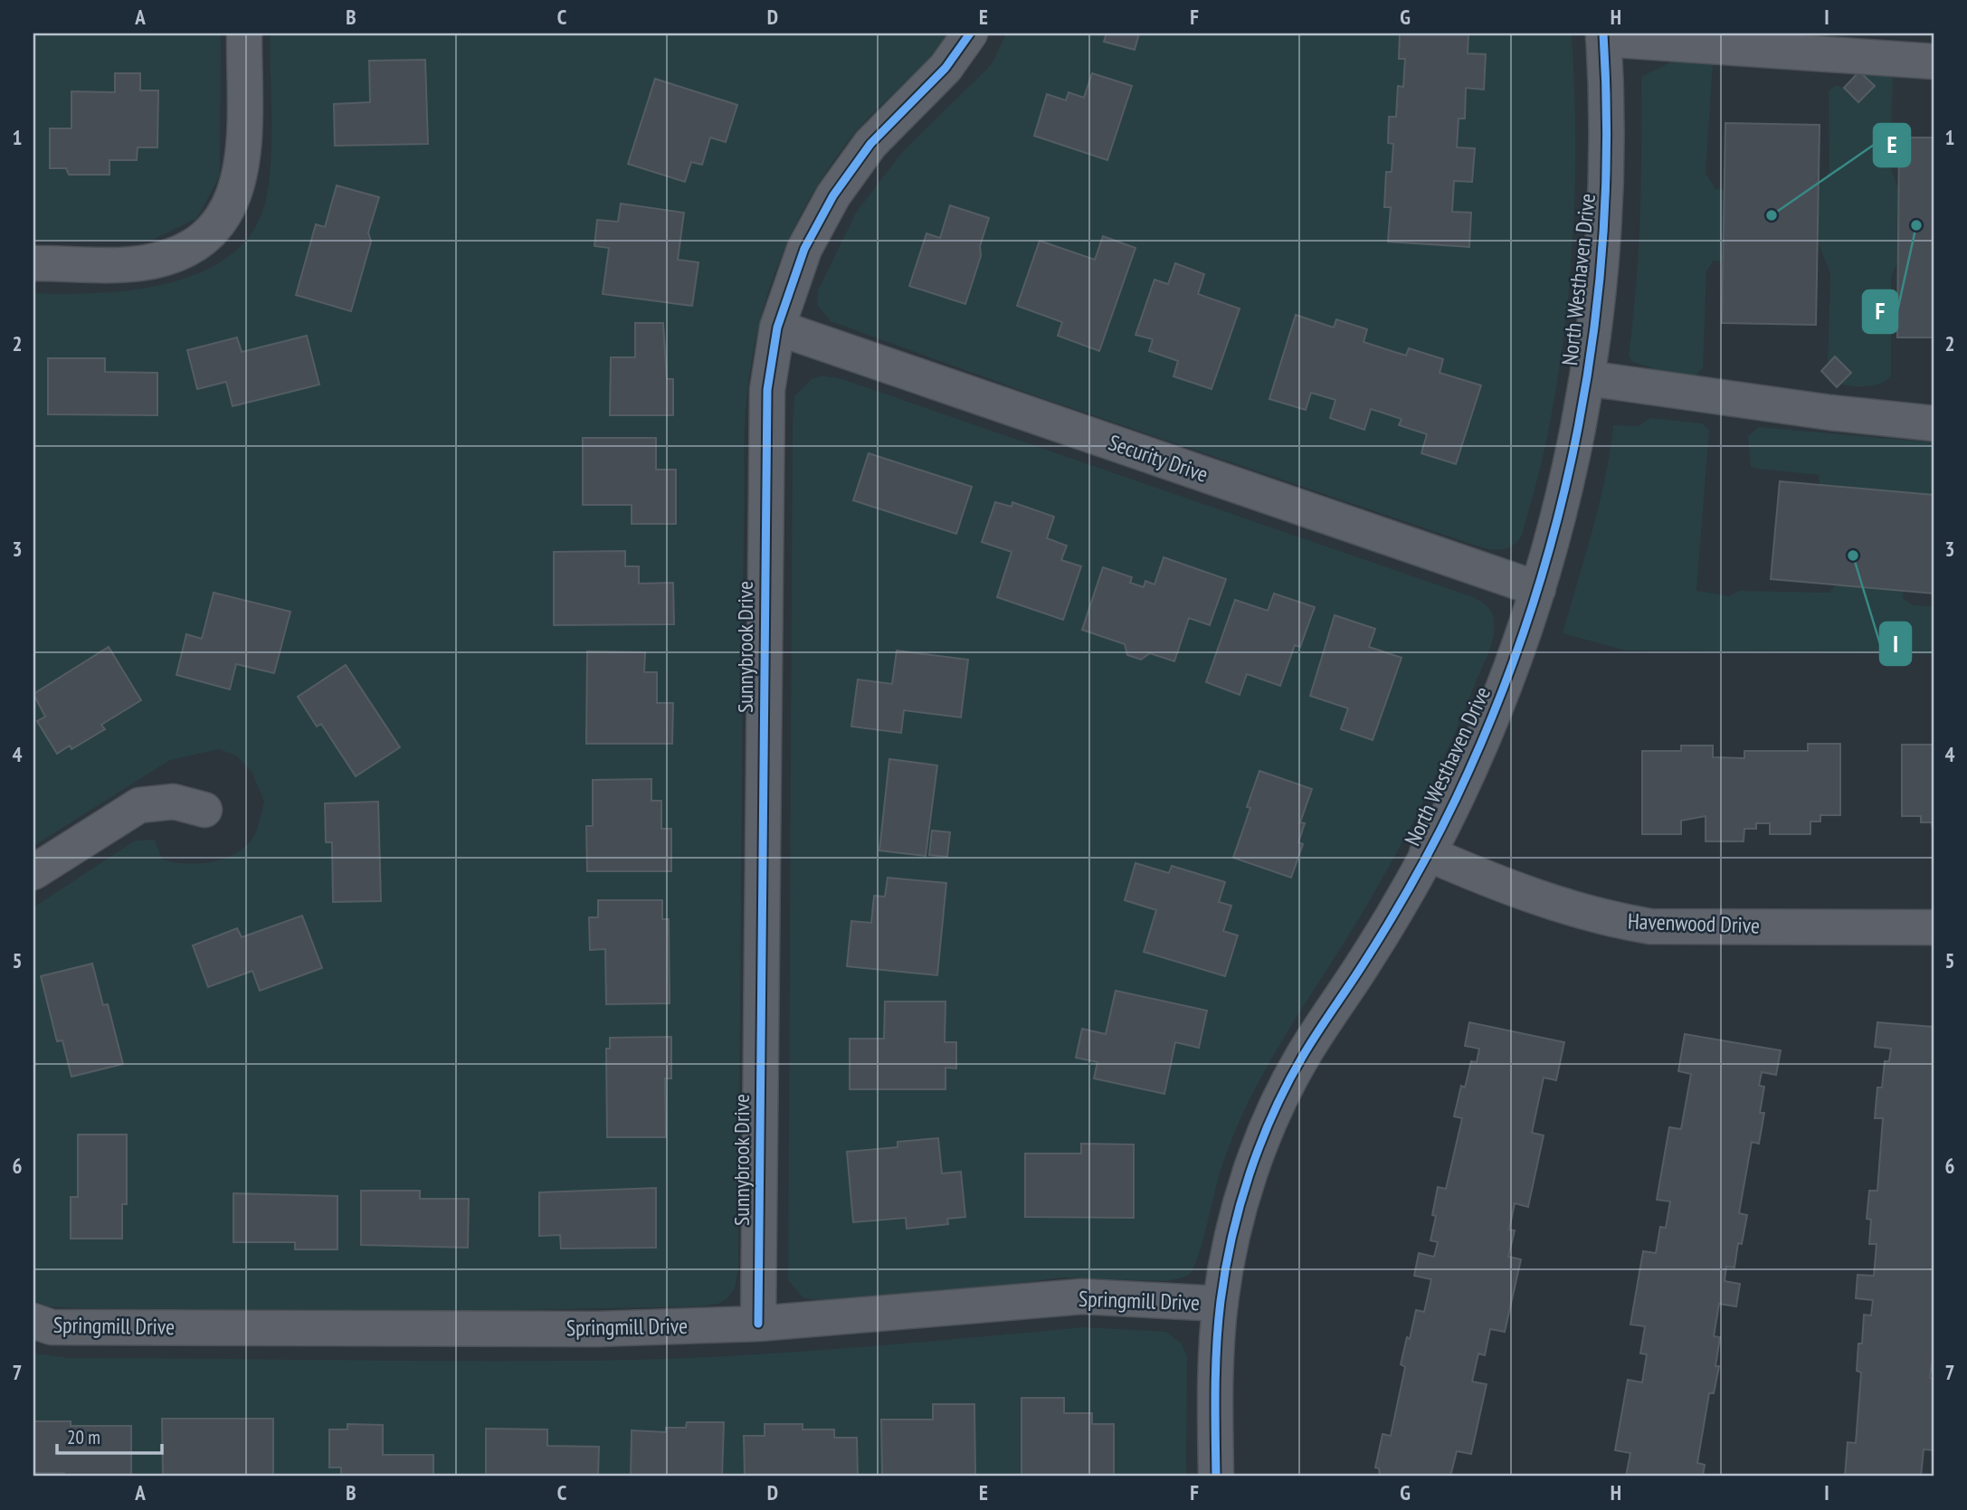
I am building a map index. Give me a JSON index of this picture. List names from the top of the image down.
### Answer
{
  "streets": {
    "street": [
      "North Westhaven Drive",
      "Security Drive",
      "Sunnybrook Drive",
      "Havenwood Drive",
      "Springmill Drive"
    ]
  },
  "crossings": [
    ["North Westhaven Drive", "Security Drive"],
    ["North Westhaven Drive", "Havenwood Drive"],
    ["North Westhaven Drive", "Springmill Drive"],
    ["Security Drive", "Sunnybrook Drive"],
    ["Sunnybrook Drive", "Springmill Drive"]
  ],
  "places": ["E", "F", "I"],
  "scale_bar": "20 m",
  "grid": {
    "columns": [
      "A",
      "B",
      "C",
      "D",
      "E",
      "F",
      "G",
      "H",
      "I"
    ],
    "rows": [
      "1",
      "2",
      "3",
      "4",
      "5",
      "6",
      "7"
    ]
  }
}
